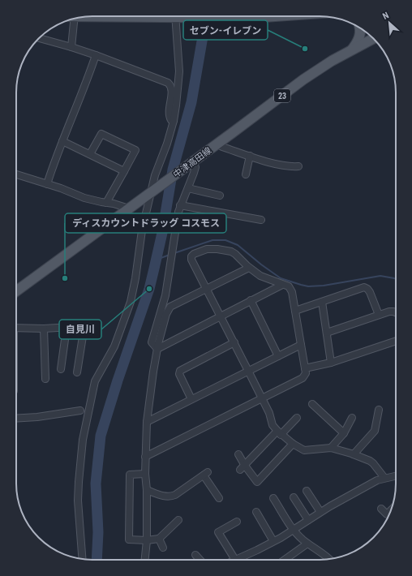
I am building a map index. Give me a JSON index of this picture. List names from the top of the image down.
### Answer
{
  "streets": {
    "main road": ["23", "中津高田線"]
  },
  "places": ["セブン-イレブン", "ディスカウントドラッグ コスモス", "自見川"],
  "north": "top left"
}
